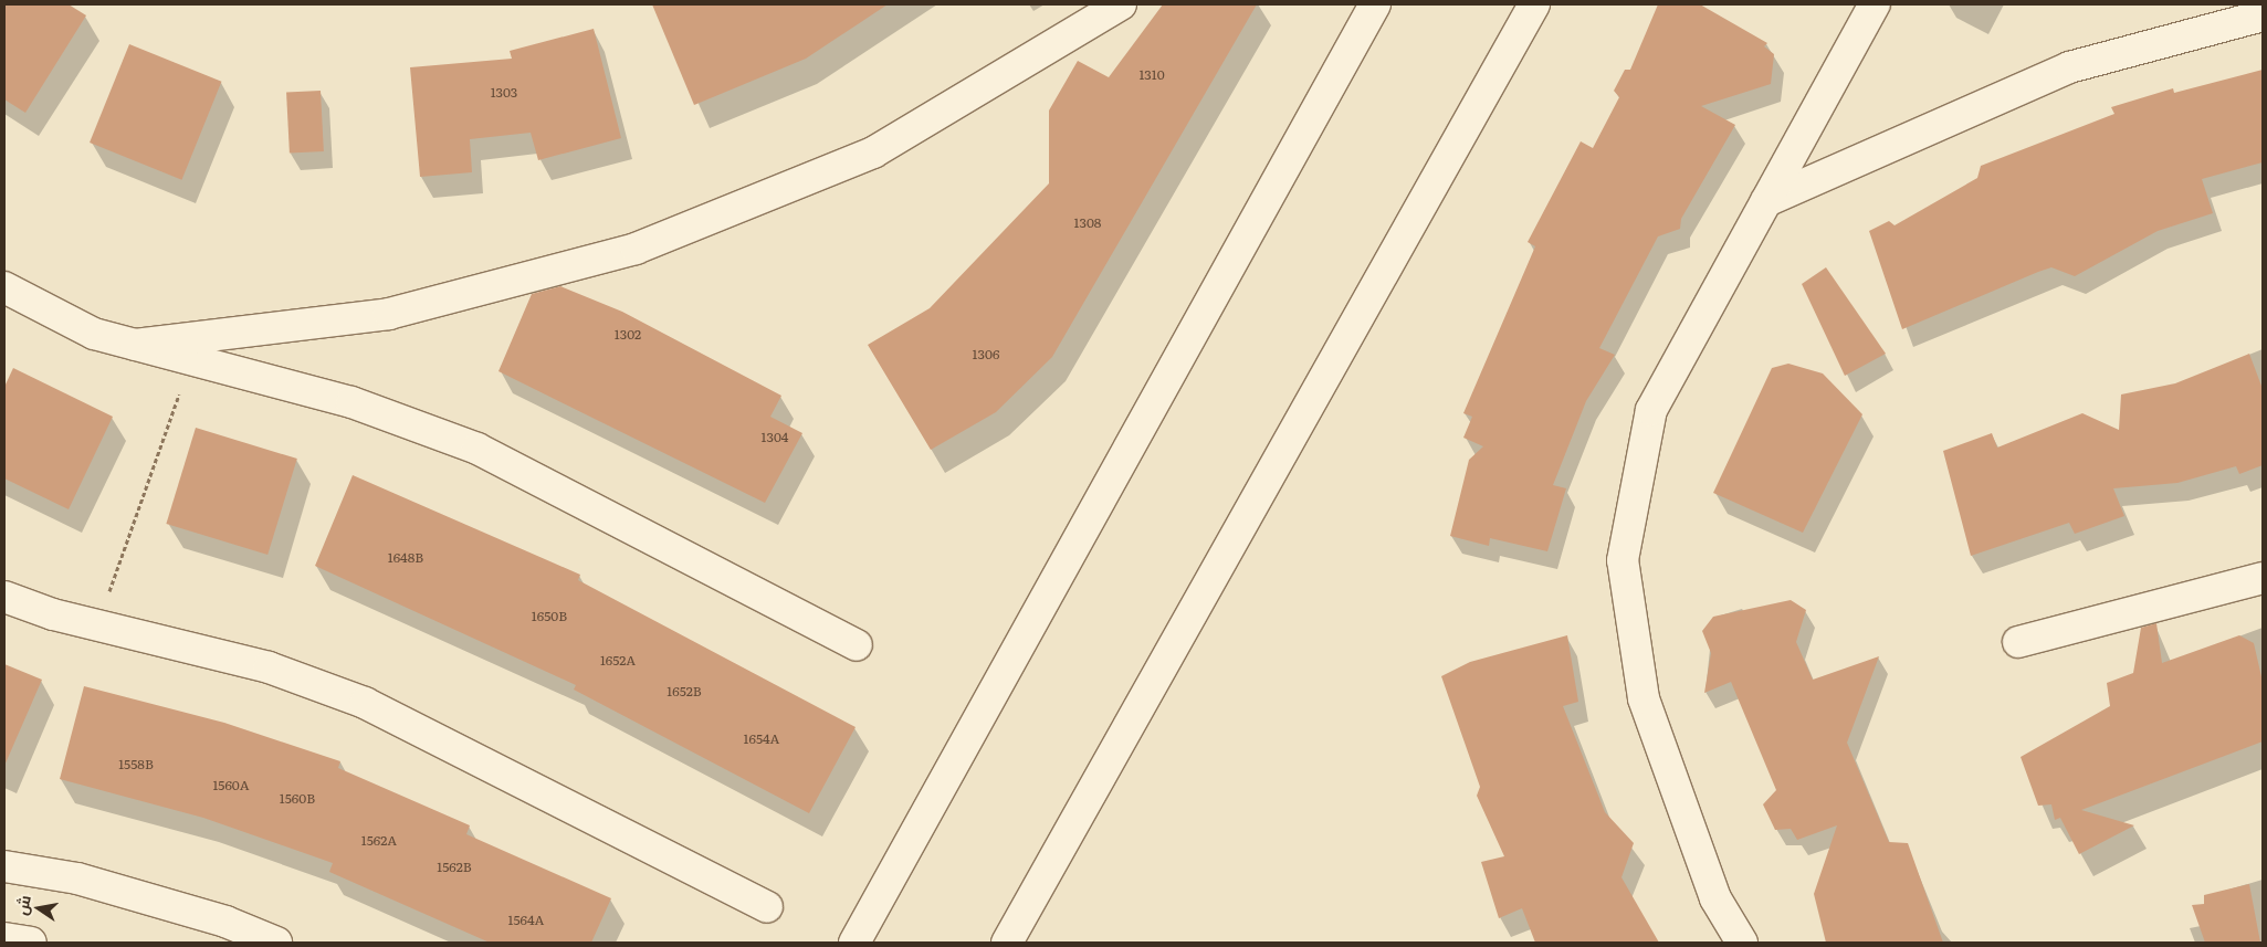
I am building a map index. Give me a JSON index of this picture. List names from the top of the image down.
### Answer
{
  "house_numbers": [
    "1310",
    "1303",
    "1308",
    "1302",
    "1306",
    "1304",
    "1648B",
    "1650B",
    "1652A",
    "1652B",
    "1654A",
    "1558B",
    "1560A",
    "1560B",
    "1562A",
    "1562B",
    "1564A"
  ],
  "north": "left"
}
